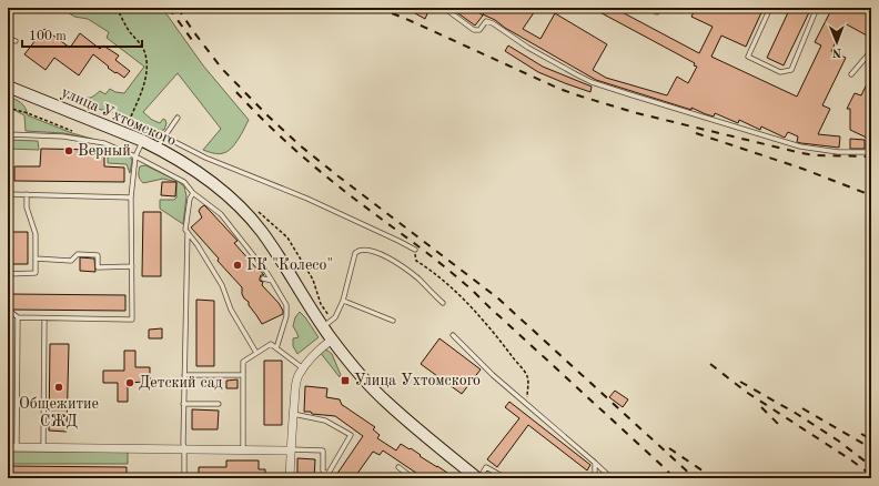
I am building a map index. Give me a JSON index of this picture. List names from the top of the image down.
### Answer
{
  "streets": {
    "street": ["улица Ухтомского"]
  },
  "places": {
    "other": [
      "Верный",
      "ГК \"Колесо\"",
      "Детский сад",
      "Общежитие СЖД"
    ],
    "transit": ["Улица Ухтомского"]
  },
  "scale_bar": "100 m",
  "north": "bottom"
}
